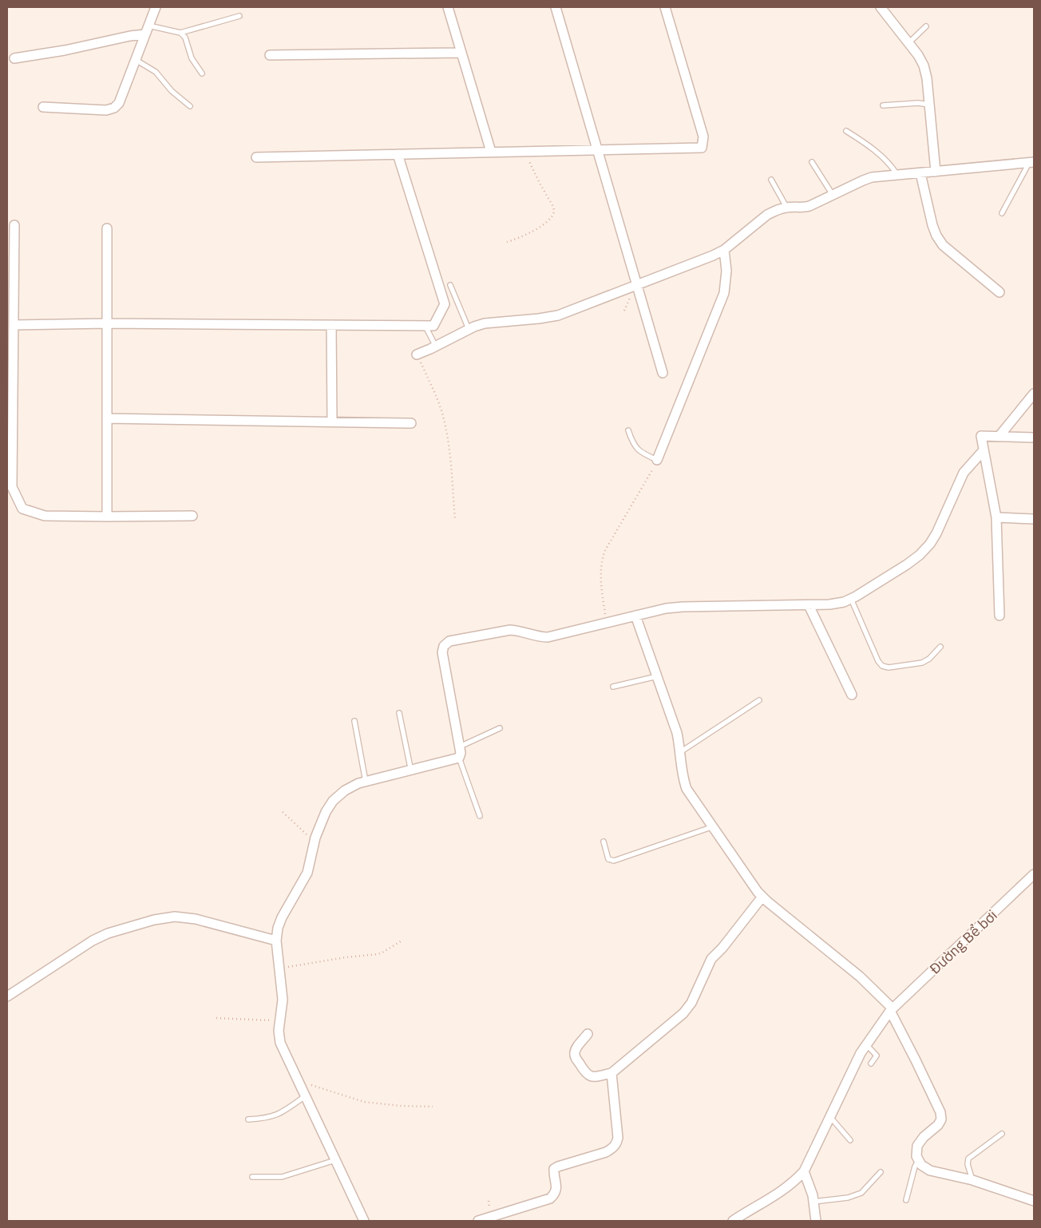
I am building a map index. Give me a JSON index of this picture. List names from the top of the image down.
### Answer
{
  "streets": {
    "street": ["Đường Bể bơi"]
  }
}
